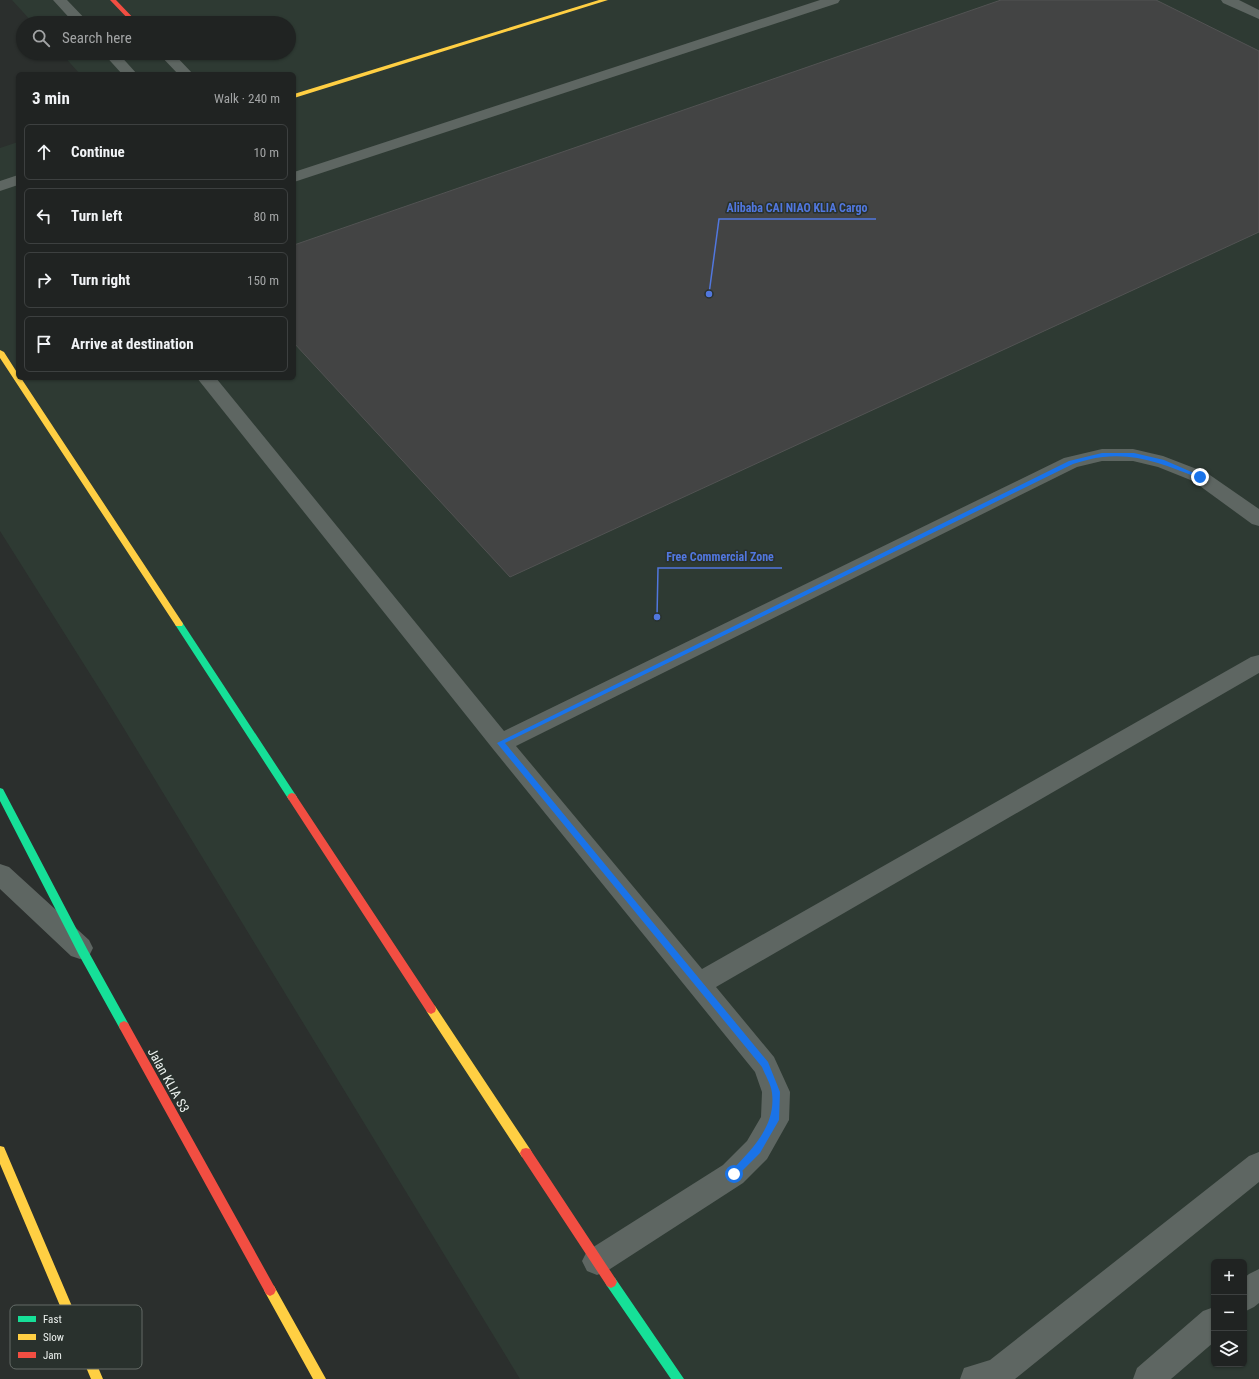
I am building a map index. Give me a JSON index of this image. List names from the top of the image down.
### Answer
{
  "streets": {
    "street": ["Jalan KLIA S3"]
  },
  "places": ["Alibaba CAI NIAO KLIA Cargo", "Free Commercial Zone"],
  "legend": ["Fast", "Slow", "Jam"],
  "page": {
    "search": "Search here",
    "heading": ["3 min", "Walk · 240 m"],
    "list": [
      ["Continue", "10 m"],
      ["Turn left", "80 m"],
      ["Turn right", "150 m"],
      "Arrive at destination"
    ],
    "map_buttons": ["+", "−"]
  }
}
